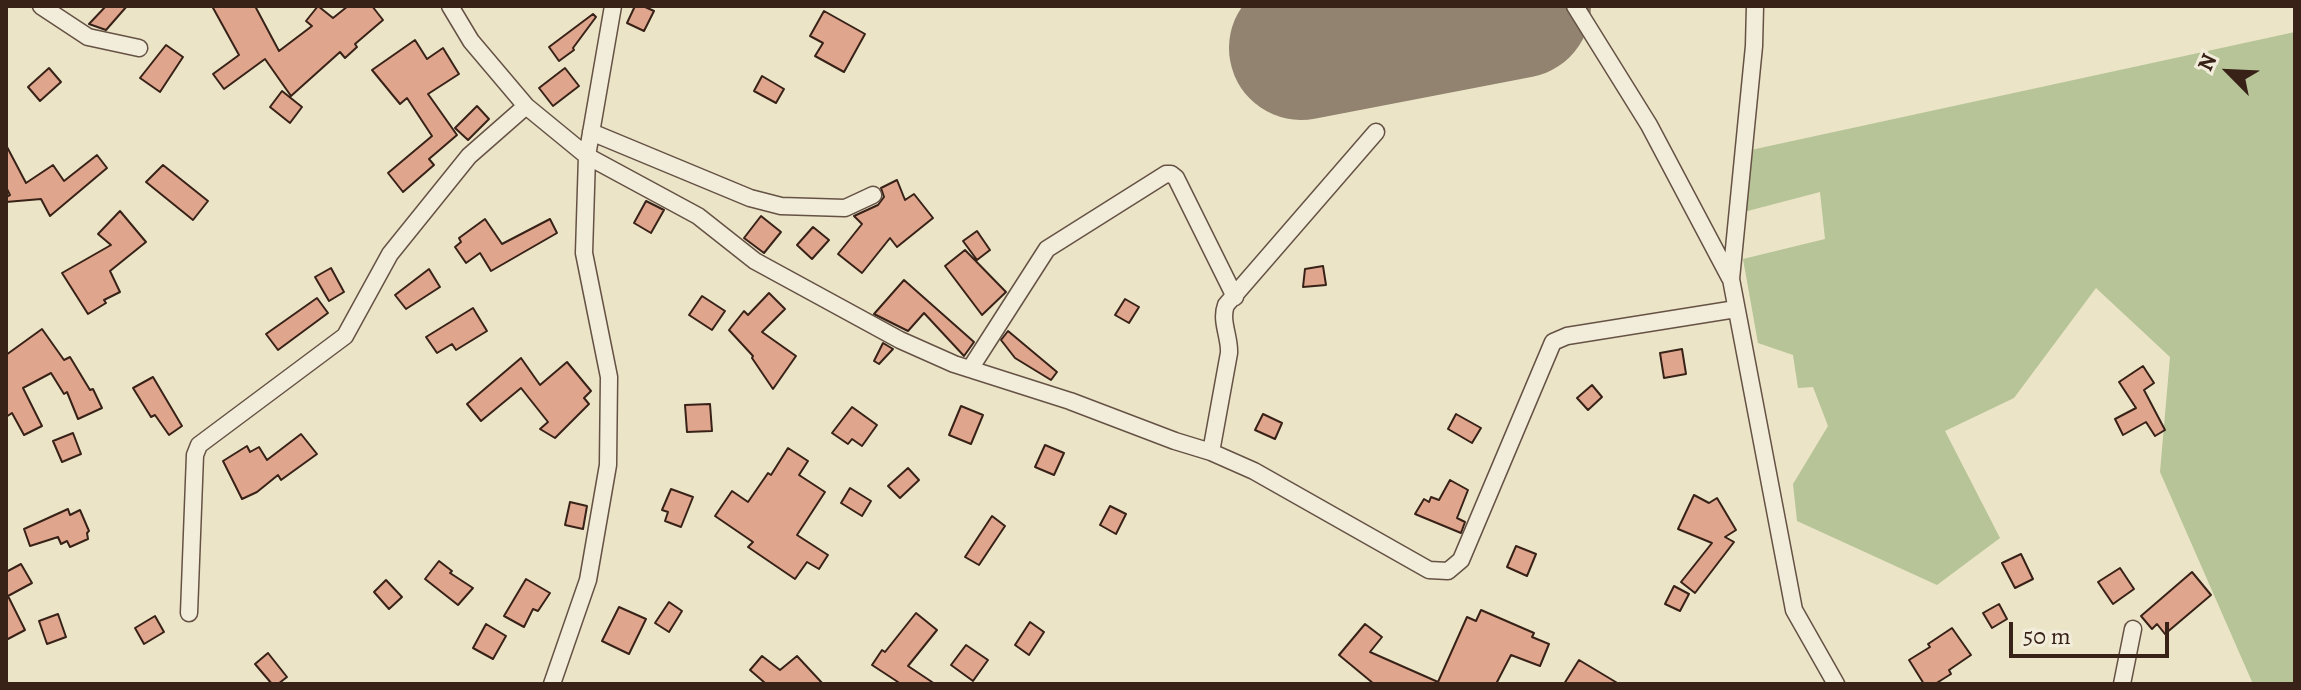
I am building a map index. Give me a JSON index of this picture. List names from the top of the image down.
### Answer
{
  "scale_bar": "50 m",
  "north": "top left"
}
